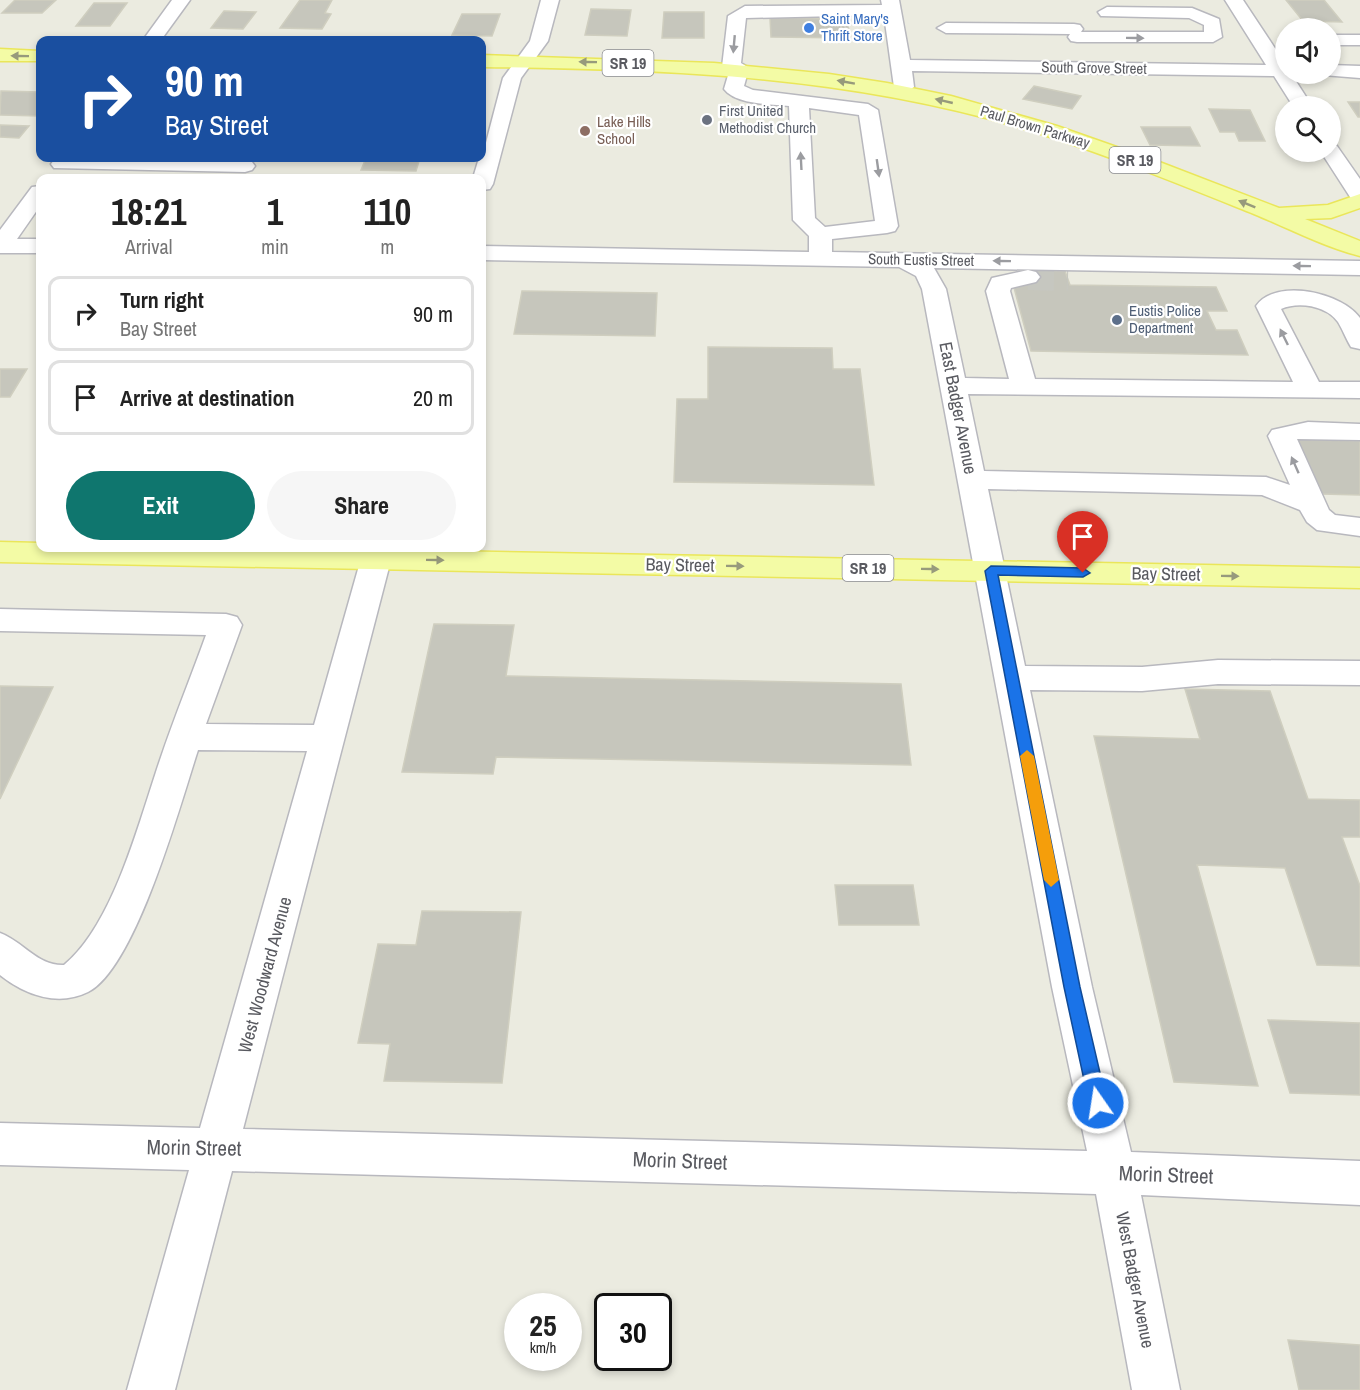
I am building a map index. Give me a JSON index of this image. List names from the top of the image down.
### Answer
{
  "streets": {
    "main road": ["SR 19", "Paul Brown Parkway", "Bay Street"],
    "street": [
      "South Grove Street",
      "South Eustis Street",
      "East Badger Avenue",
      "West Woodward Avenue",
      "Morin Street",
      "West Badger Avenue"
    ]
  },
  "crossings": [
    ["SR 19", "Paul Brown Parkway"],
    ["South Eustis Street", "East Badger Avenue"],
    ["East Badger Avenue", "Bay Street"],
    ["East Badger Avenue", "West Badger Avenue"],
    ["Bay Street", "West Woodward Avenue"],
    ["Bay Street", "West Badger Avenue"],
    ["West Woodward Avenue", "Morin Street"],
    ["Morin Street", "West Badger Avenue"]
  ],
  "one_way": ["Paul Brown Parkway", "Bay Street"],
  "places": [
    "Saint Mary's Thrift Store",
    "First United Methodist Church",
    "Lake Hills School",
    "Eustis Police Department"
  ],
  "page": {
    "turn": ["90 m", "Bay Street"],
    "eta": [
      "18:21",
      "Arrival",
      "1",
      "min",
      "110",
      "m"
    ],
    "list": [
      {
        "name": "Turn right",
        "note": "Bay Street",
        "value": "90 m"
      },
      {
        "name": "Arrive at destination",
        "value": "20 m"
      }
    ],
    "buttons": ["Exit", "Share"],
    "speed": "25 km/h",
    "limit": "30"
  }
}
